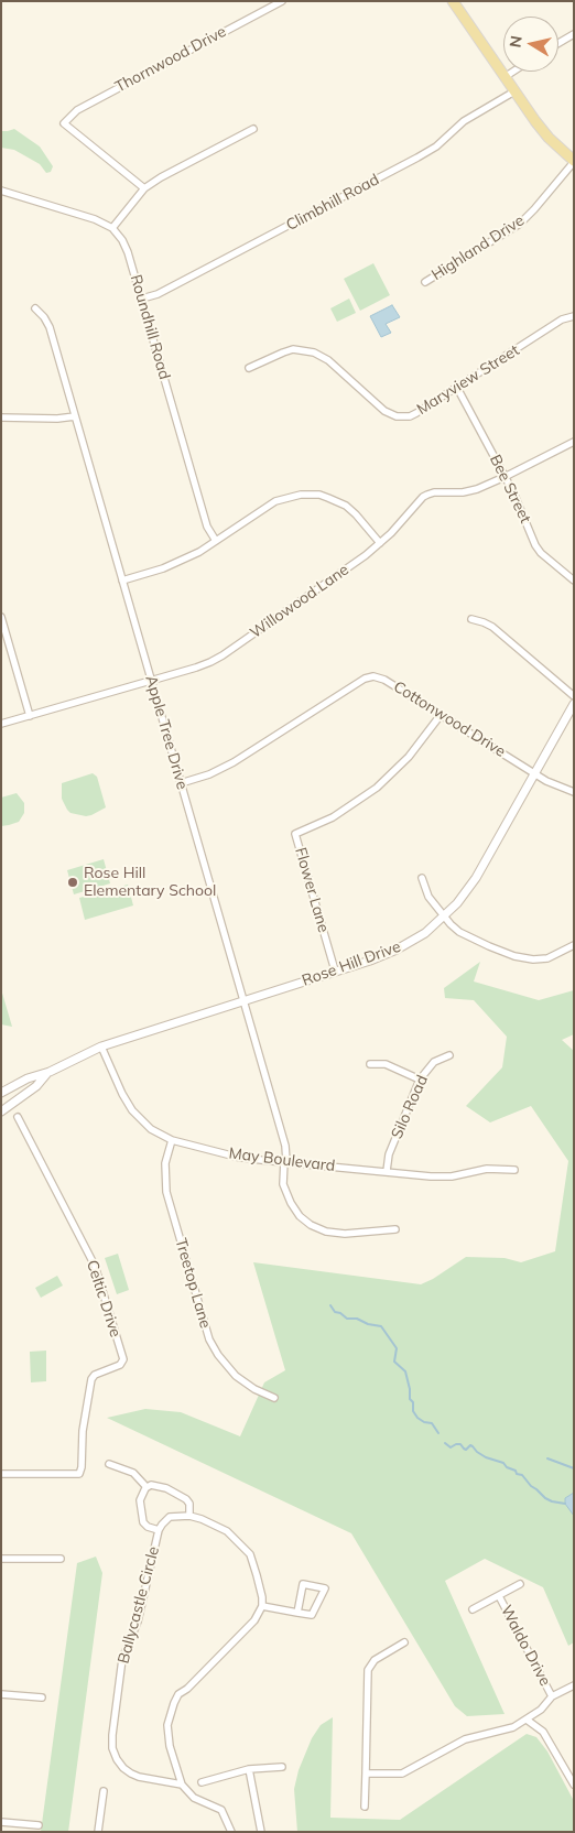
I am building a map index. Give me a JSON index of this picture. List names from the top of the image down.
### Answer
{
  "streets": {
    "street": [
      "Thornwood Drive",
      "Climbhill Road",
      "Highland Drive",
      "Roundhill Road",
      "Maryview Street",
      "Bee Street",
      "Willowood Lane",
      "Cottonwood Drive",
      "Apple Tree Drive",
      "Flower Lane",
      "Rose Hill Drive",
      "Silo Road",
      "May Boulevard",
      "Treetop Lane",
      "Celtic Drive",
      "Ballycastle Circle",
      "Waldo Drive"
    ]
  },
  "crossings": [
    ["Climbhill Road", "Roundhill Road"],
    ["Maryview Street", "Bee Street"],
    ["Bee Street", "Willowood Lane"],
    ["Willowood Lane", "Apple Tree Drive"],
    ["Cottonwood Drive", "Apple Tree Drive"],
    ["Cottonwood Drive", "Flower Lane"],
    ["Cottonwood Drive", "Rose Hill Drive"],
    ["Apple Tree Drive", "Rose Hill Drive"],
    ["Apple Tree Drive", "May Boulevard"],
    ["Flower Lane", "Rose Hill Drive"],
    ["Rose Hill Drive", "May Boulevard"],
    ["Silo Road", "May Boulevard"],
    ["May Boulevard", "Treetop Lane"]
  ],
  "places": ["Rose Hill Elementary School"],
  "north": "left"
}
